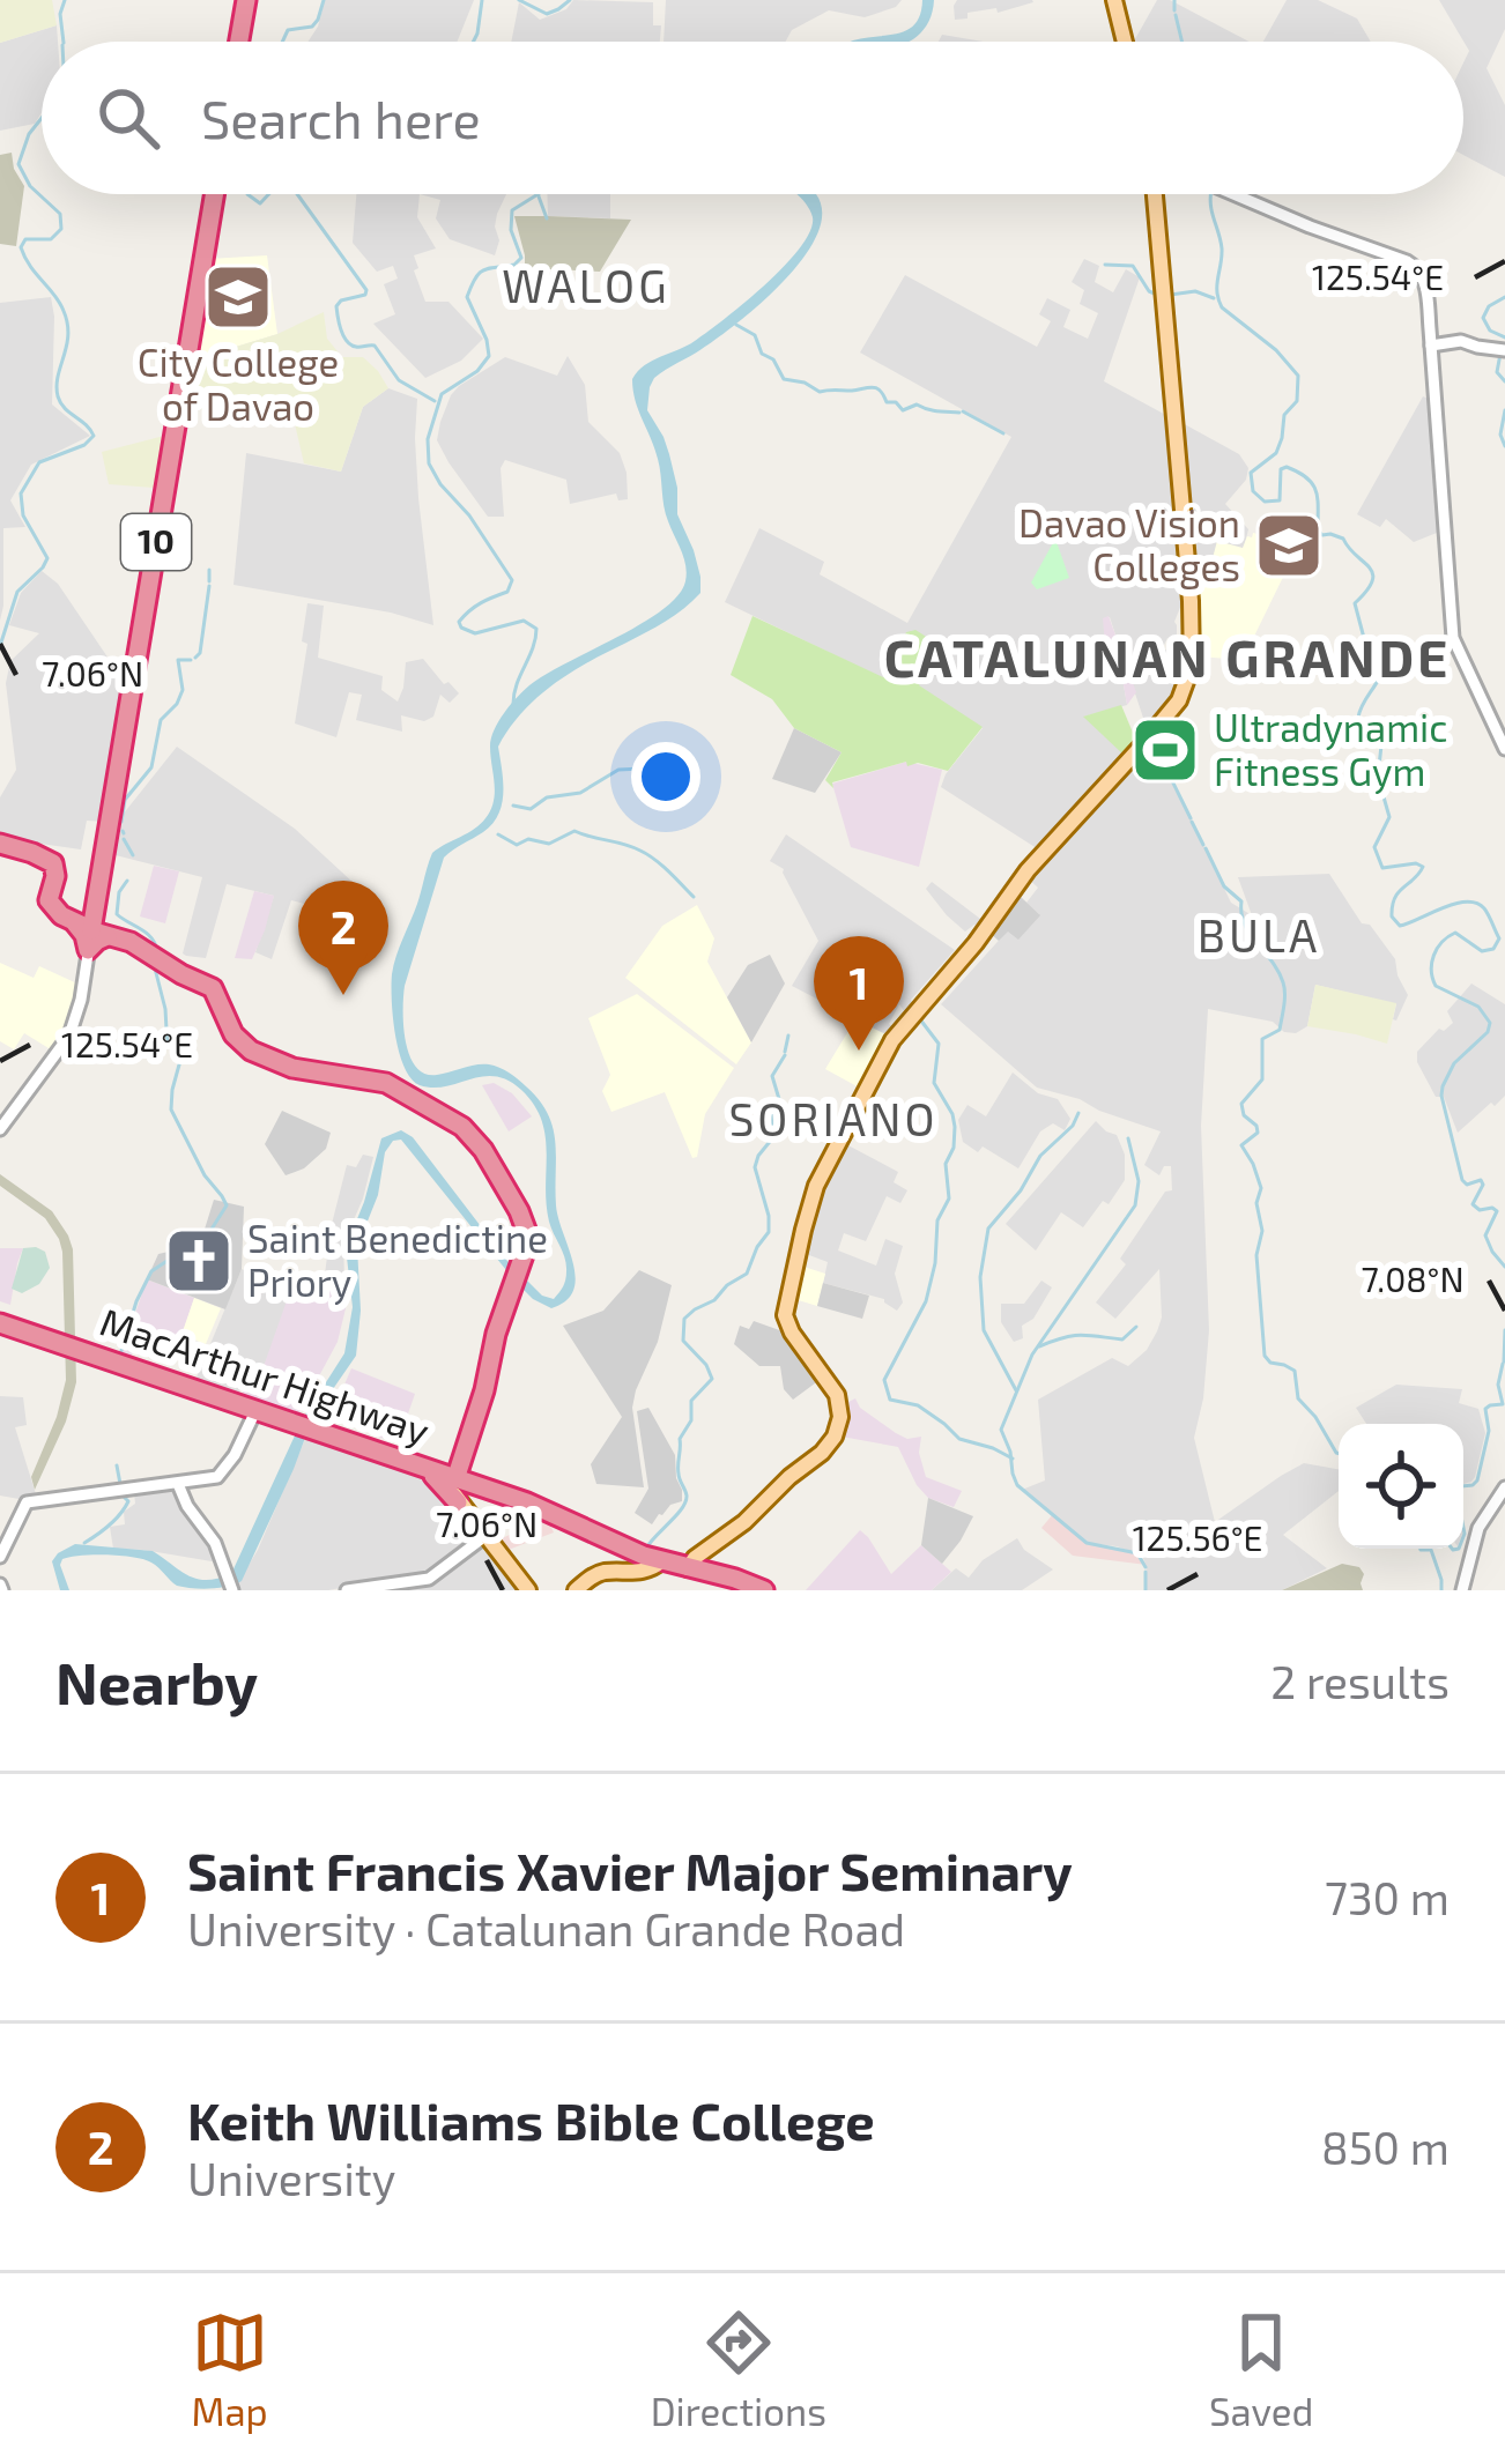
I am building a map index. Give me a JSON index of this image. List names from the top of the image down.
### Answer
{
  "streets": {
    "highway": ["10", "MacArthur Highway"]
  },
  "districts": [
    "WALOG",
    "CATALUNAN GRANDE",
    "BULA",
    "SORIANO"
  ],
  "places": {
    "school or university": ["City College of Davao", "Davao Vision Colleges"],
    "sports": ["Ultradynamic Fitness Gym"],
    "church": ["Saint Benedictine Priory"]
  },
  "page": {
    "search": "Search here",
    "pins": ["2", "1"],
    "heading": ["Nearby", "2 results"],
    "list": [
      {
        "mark": "1",
        "name": "Saint Francis Xavier Major Seminary",
        "note": "University · Catalunan Grande Road",
        "value": "730 m"
      },
      {
        "mark": "2",
        "name": "Keith Williams Bible College",
        "note": "University",
        "value": "850 m"
      }
    ],
    "nav": ["Map", "Directions", "Saved"]
  },
  "coordinates": [
    "125.54°E",
    "7.06°N",
    "7.08°N",
    "125.56°E"
  ]
}
